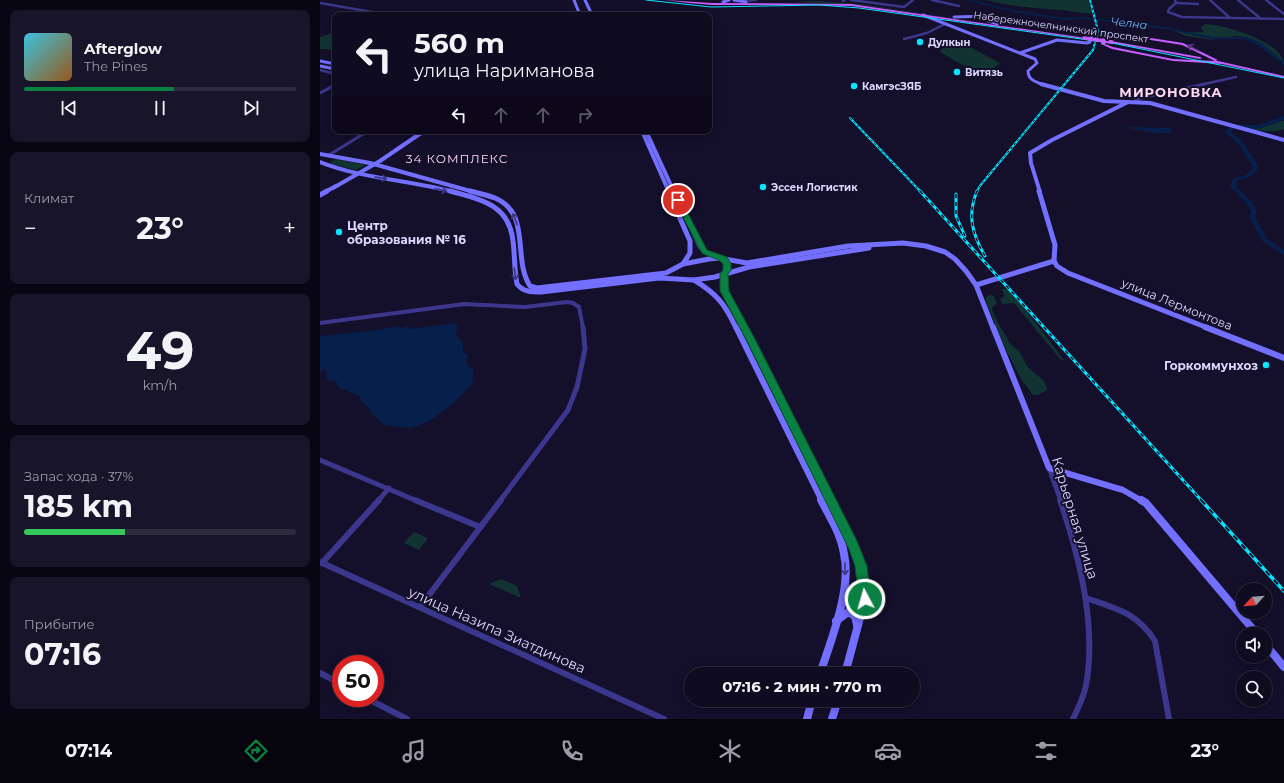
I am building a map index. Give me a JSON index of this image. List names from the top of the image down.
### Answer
{
  "streets": {
    "main road": ["Набережночелнинский проспект"],
    "street": ["улица Лермонтова", "Карьерная улица", "улица Назипа Зиатдинова"]
  },
  "districts": ["МИРОНОВКА", "34 КОМПЛЕКС"],
  "water": ["Челна"],
  "places": [
    "Дулкын",
    "Витязь",
    "КамгэсЗЯБ",
    "Эссен Логистик",
    "Центр образования № 16",
    "Горкоммунхоз"
  ],
  "north": "bottom left",
  "page": {
    "turn": ["560 m", "улица Нариманова"],
    "song": ["Afterglow", "The Pines"],
    "tile": [
      "Климат",
      ["49", "km/h"],
      ["Запас хода · 37%", "185 km"],
      ["Прибытие", "07:16"]
    ],
    "heat": ["−", "23°", "+"],
    "limit": "50",
    "trip": "07:16 · 2 мин · 770 m",
    "tabs": ["07:14", "23°"]
  }
}
